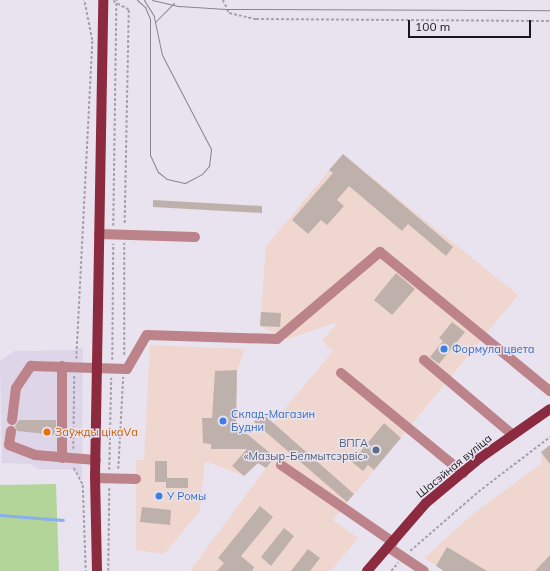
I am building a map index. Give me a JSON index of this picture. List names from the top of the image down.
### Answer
{
  "streets": {
    "main road": ["Шасэйная вуліца"]
  },
  "places": [
    "Формула цвета",
    "Склад-Магазин Будни",
    "Заўжды цікаVа",
    "ВПГА «Мазыр-Белмытсэрвіс»",
    "У Ромы"
  ],
  "scale_bar": "100 m"
}
